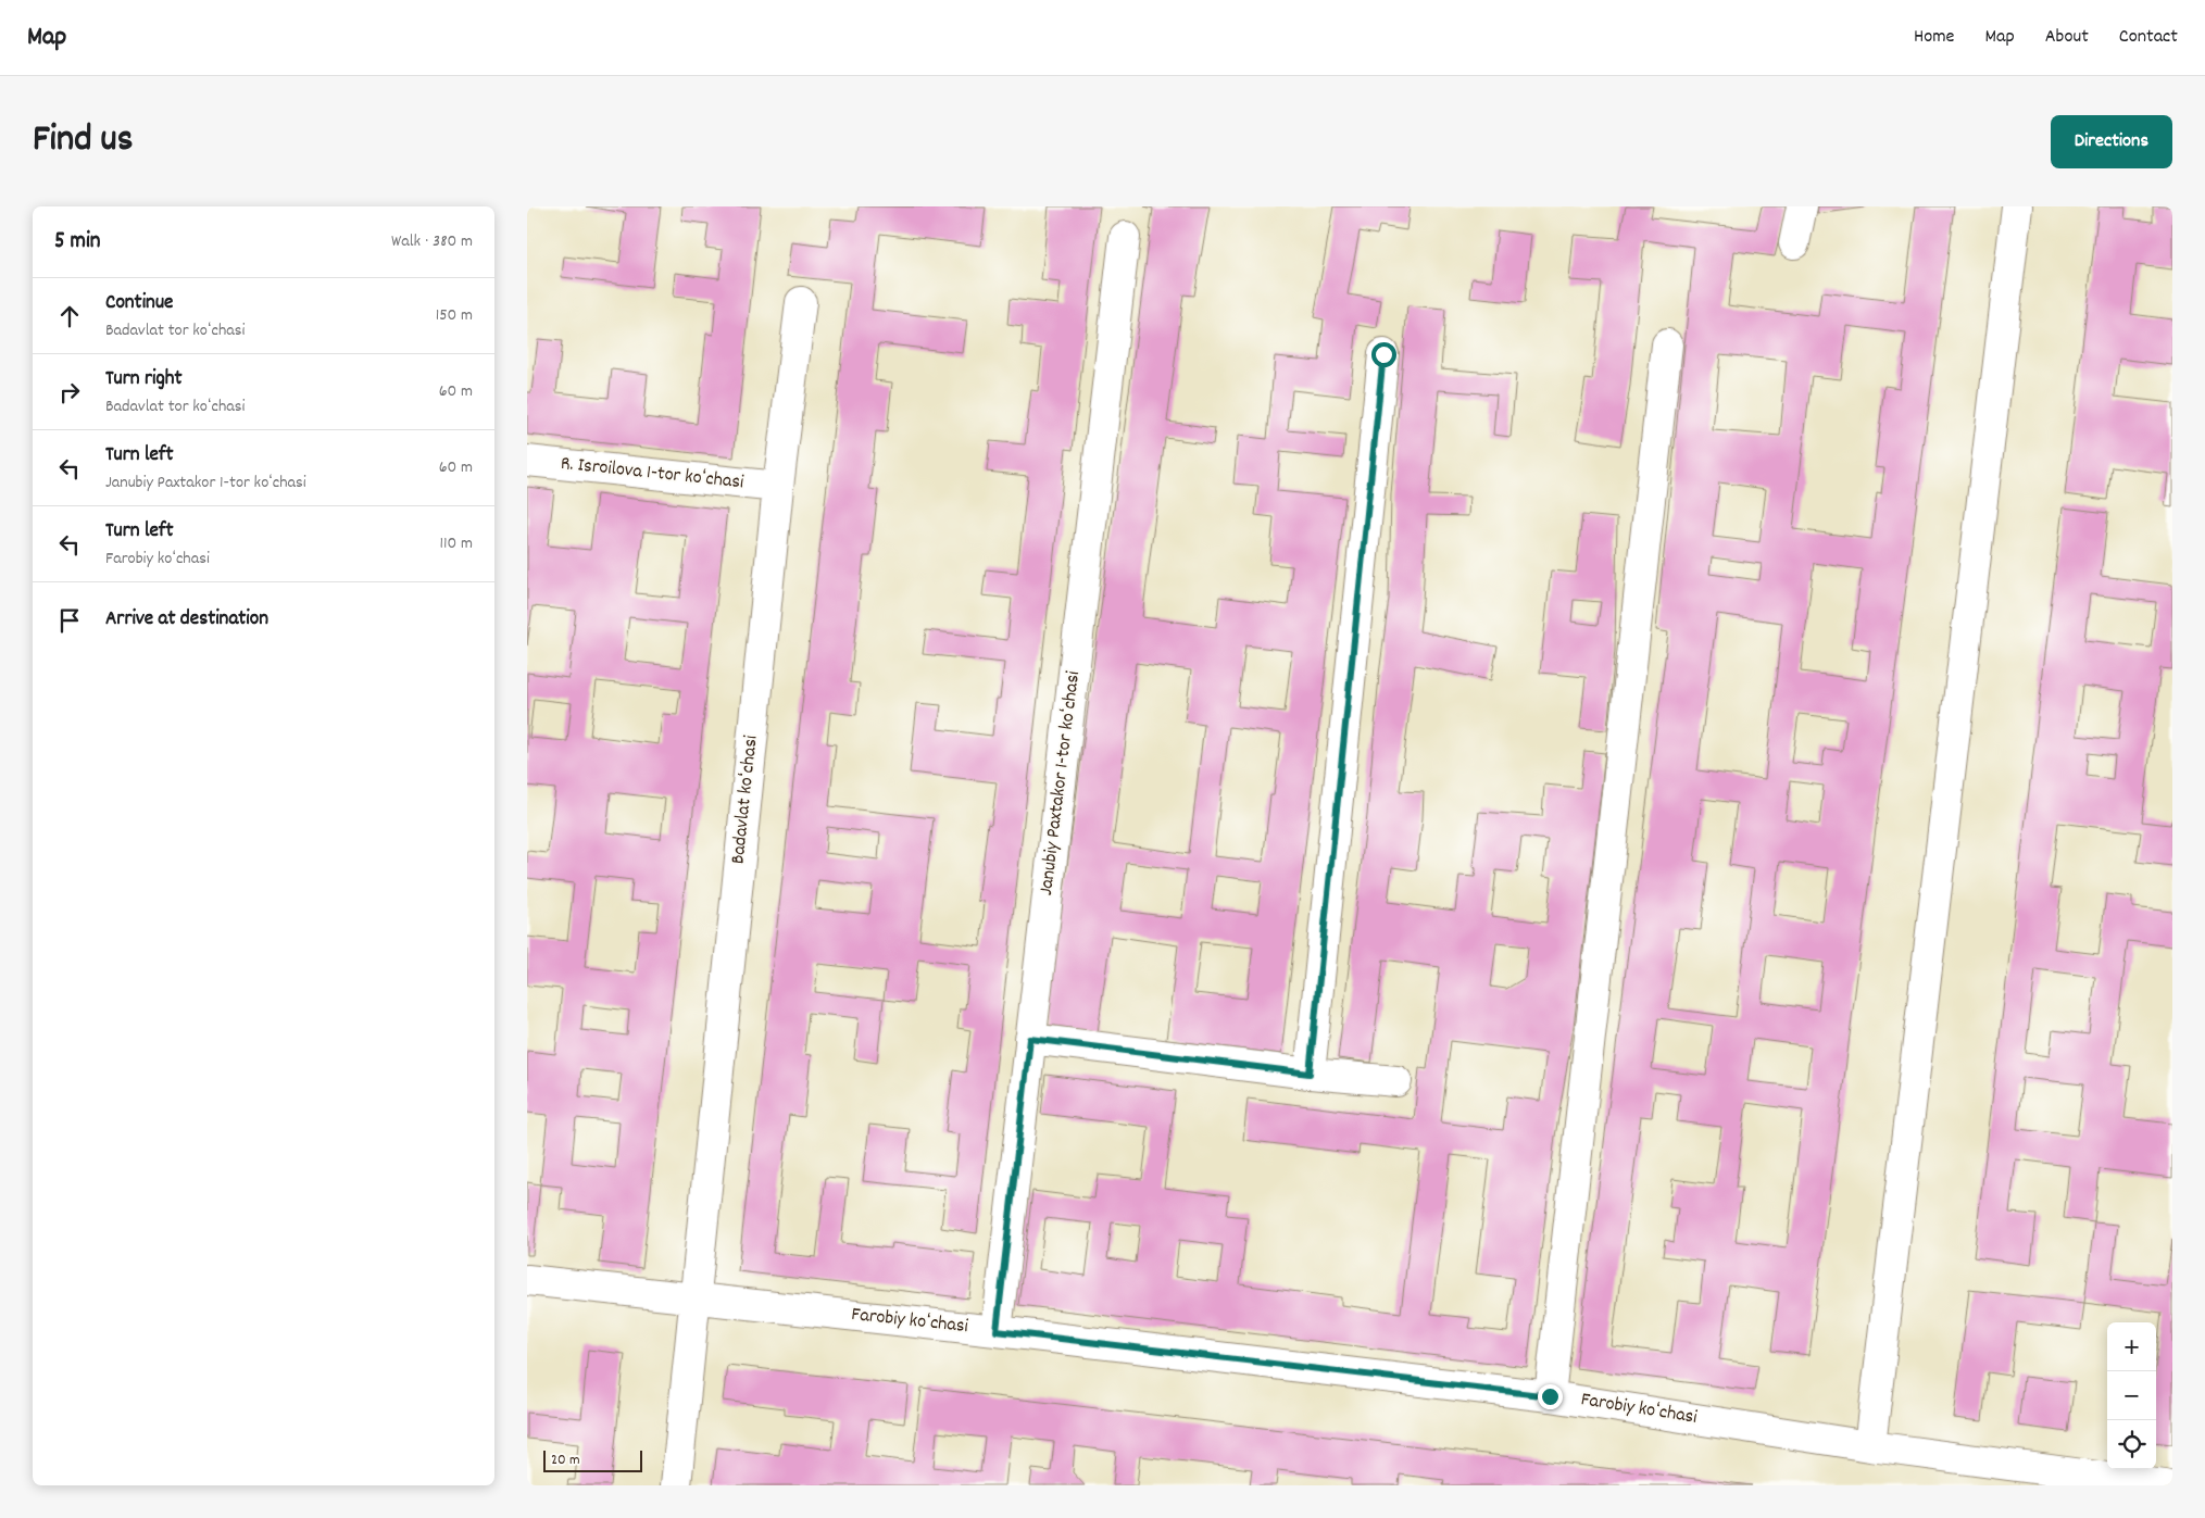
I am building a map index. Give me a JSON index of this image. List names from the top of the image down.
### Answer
{
  "streets": {
    "street": [
      "R. Isroilova 1-tor koʻchasi",
      "Janubiy Paxtakor 1-tor koʻchasi",
      "Badavlat koʻchasi",
      "Farobiy koʻchasi"
    ]
  },
  "crossings": [
    ["R. Isroilova 1-tor koʻchasi", "Badavlat koʻchasi"],
    ["Janubiy Paxtakor 1-tor koʻchasi", "Farobiy koʻchasi"],
    ["Badavlat koʻchasi", "Farobiy koʻchasi"]
  ],
  "scale_bar": "20 m",
  "page": {
    "header": "Map",
    "nav": [
      "Home",
      "Map",
      "About",
      "Contact"
    ],
    "title": "Find us",
    "buttons": "Directions",
    "heading": ["5 min", "Walk · 380 m"],
    "list": [
      ["Continue", "Badavlat tor koʻchasi", "150 m"],
      ["Turn right", "Badavlat tor koʻchasi", "60 m"],
      ["Turn left", "Janubiy Paxtakor 1-tor koʻchasi", "60 m"],
      ["Turn left", "Farobiy koʻchasi", "110 m"],
      "Arrive at destination"
    ],
    "map_buttons": ["+", "−"],
    "scale": "20 m"
  }
}
